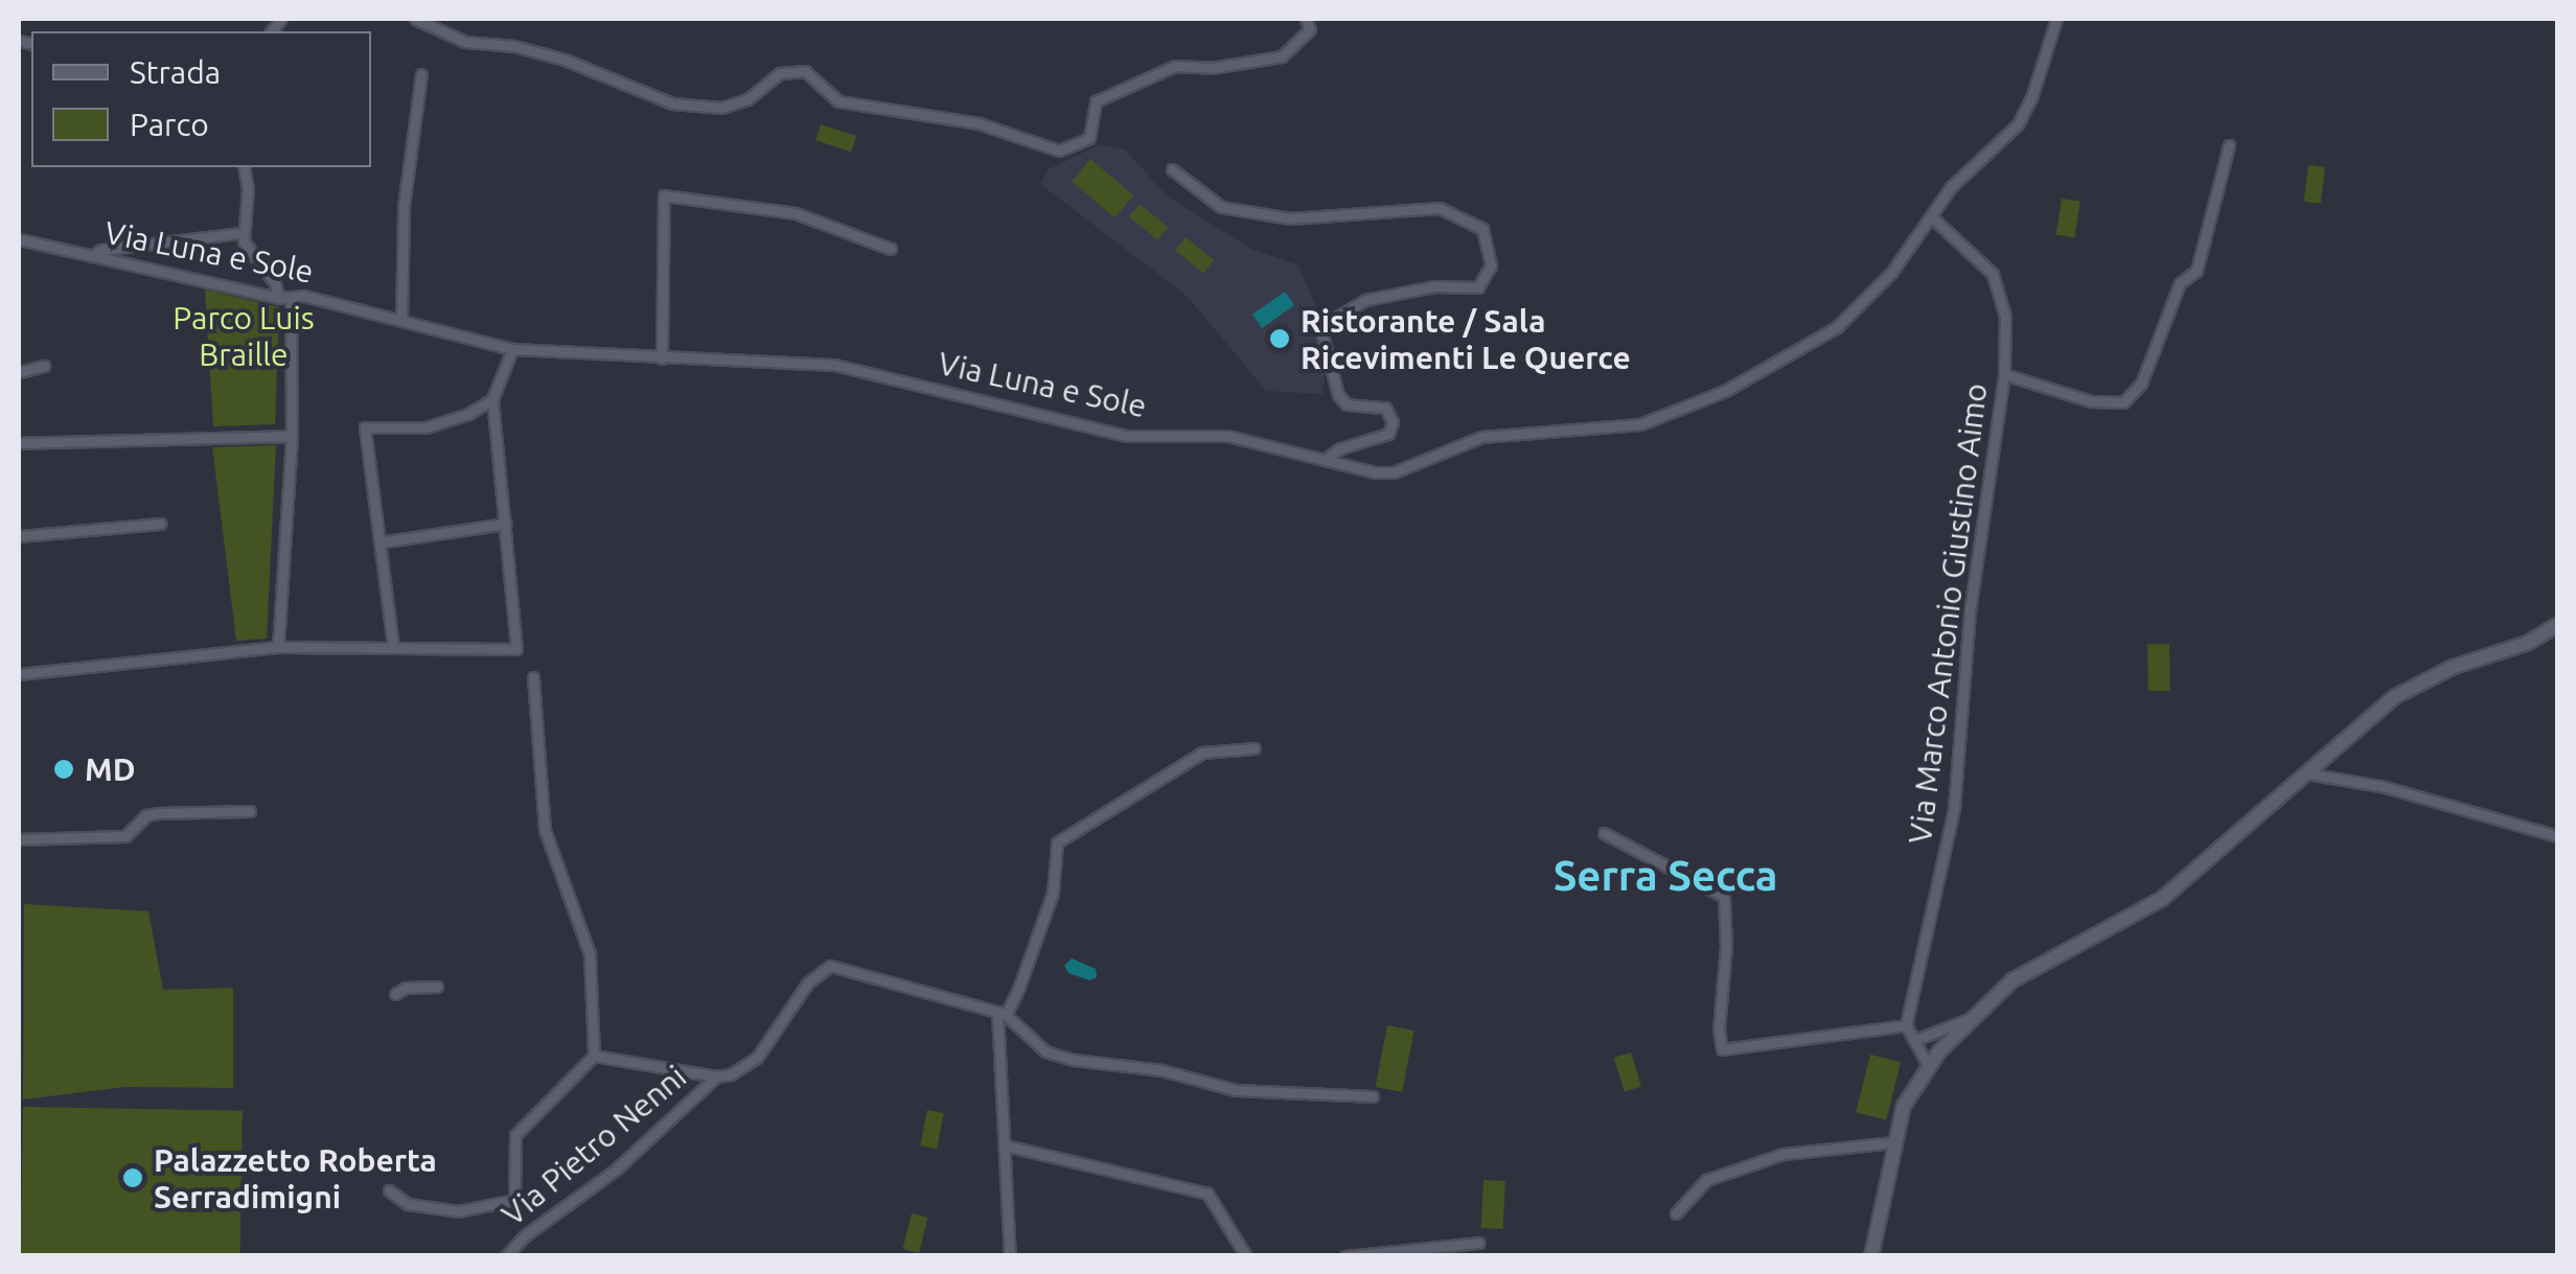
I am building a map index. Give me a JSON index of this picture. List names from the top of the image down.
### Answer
{
  "streets": {
    "street": ["Via Luna e Sole", "Via Marco Antonio Giustino Aimo", "Via Pietro Nenni"]
  },
  "crossings": [
    ["Via Luna e Sole", "Via Marco Antonio Giustino Aimo"]
  ],
  "districts": ["Serra Secca"],
  "parks": ["Parco Luis Braille"],
  "places": ["Ristorante / Sala Ricevimenti Le Querce", "MD", "Palazzetto Roberta Serradimigni"],
  "legend": ["Strada", "Parco"]
}
